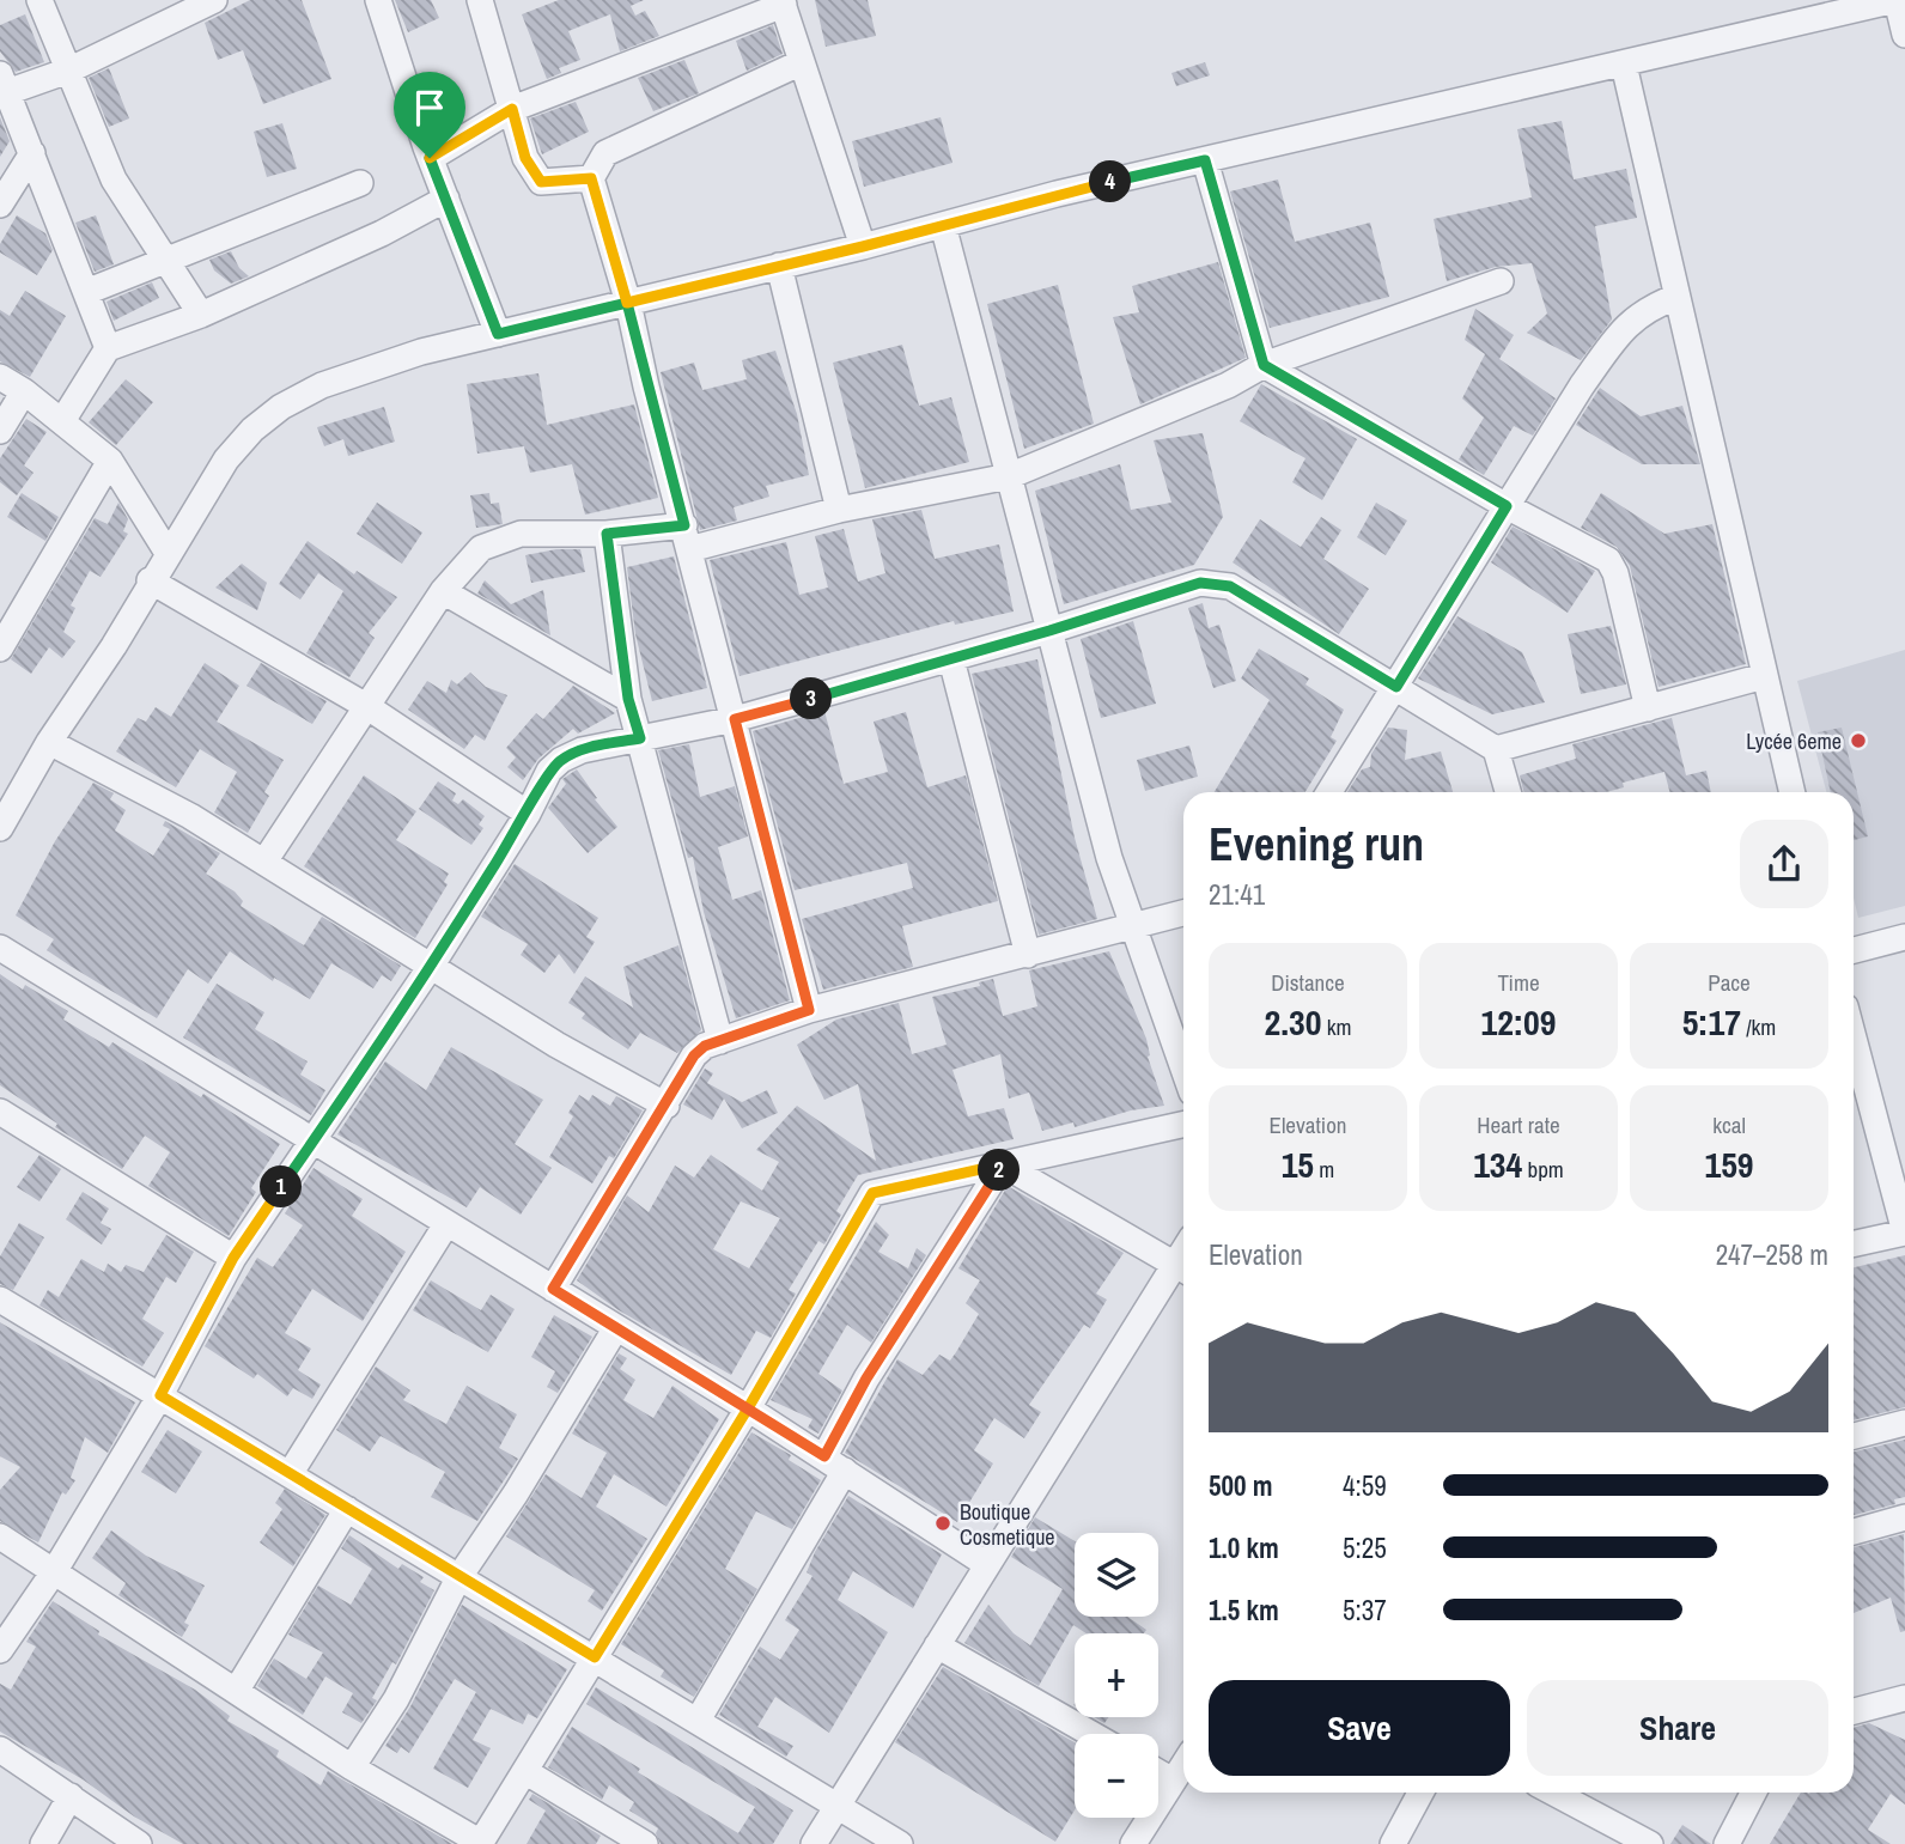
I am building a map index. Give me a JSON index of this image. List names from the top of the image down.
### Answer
{
  "places": ["Lycée 6eme", "Boutique Cosmetique"],
  "page": {
    "pins": [
      "4",
      "3",
      "2",
      "1"
    ],
    "heading": ["Evening run", "21:41"],
    "stats": [
      ["Distance", "2.30 km"],
      ["Time", "12:09"],
      ["Pace", "5:17 /km"],
      ["Elevation", "15 m"],
      ["Heart rate", "134 bpm"],
      ["kcal", "159"]
    ],
    "chart": ["Elevation", "247–258 m"],
    "list": [
      {
        "name": "500 m",
        "note": "4:59"
      },
      {
        "name": "1.0 km",
        "note": "5:25"
      },
      {
        "name": "1.5 km",
        "note": "5:37"
      }
    ],
    "map_buttons": ["+", "−"],
    "buttons": ["Save", "Share"]
  }
}
